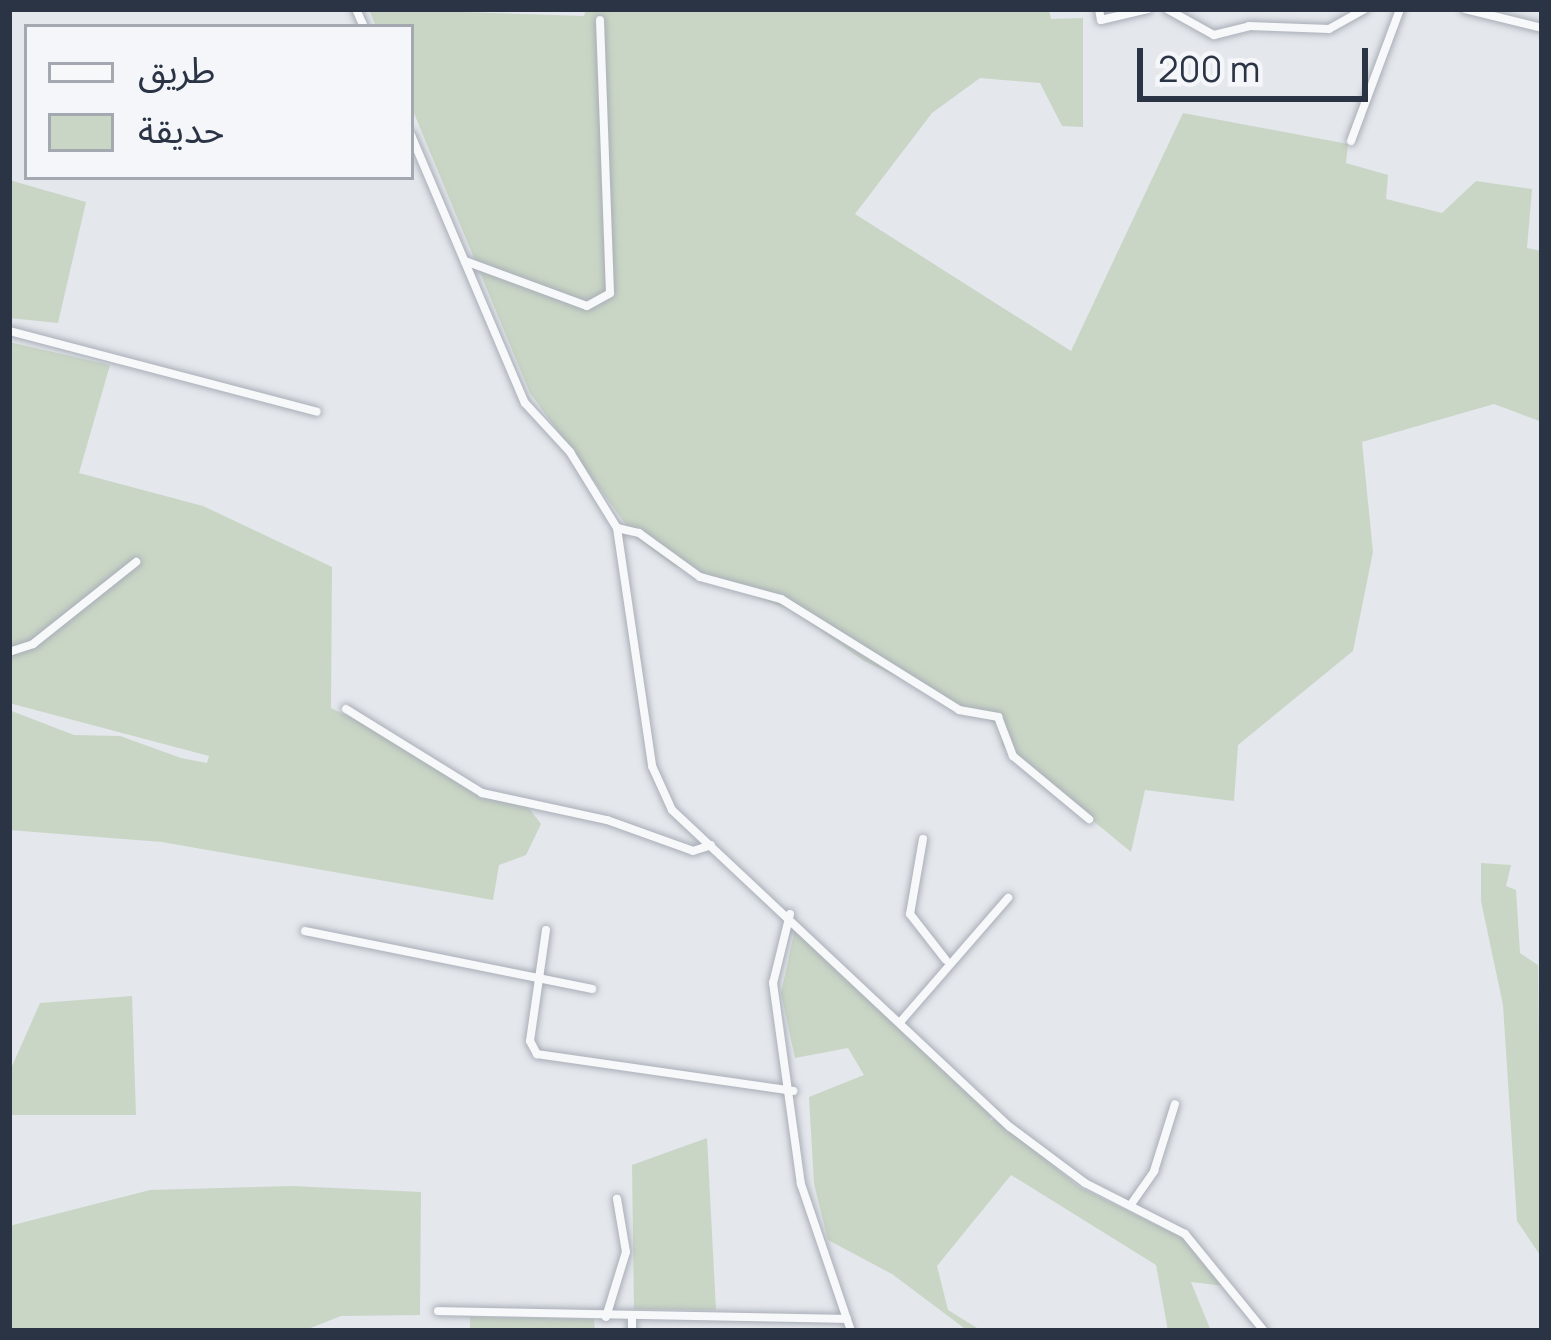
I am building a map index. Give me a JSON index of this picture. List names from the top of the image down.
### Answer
{
  "legend": ["طريق", "حديقة"],
  "scale_bar": "200 m"
}
